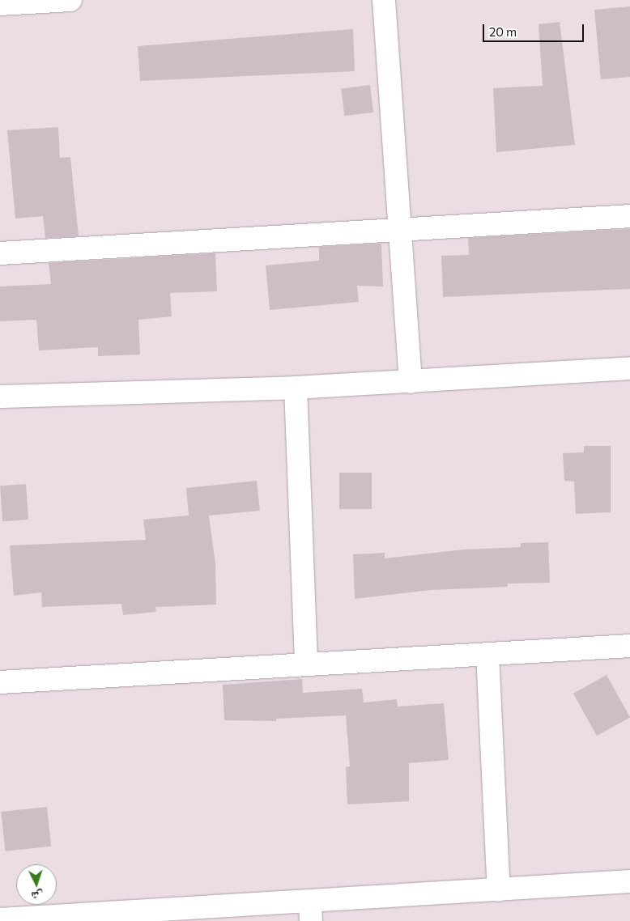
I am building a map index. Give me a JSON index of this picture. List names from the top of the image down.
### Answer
{
  "scale_bar": "20 m",
  "north": "bottom"
}
